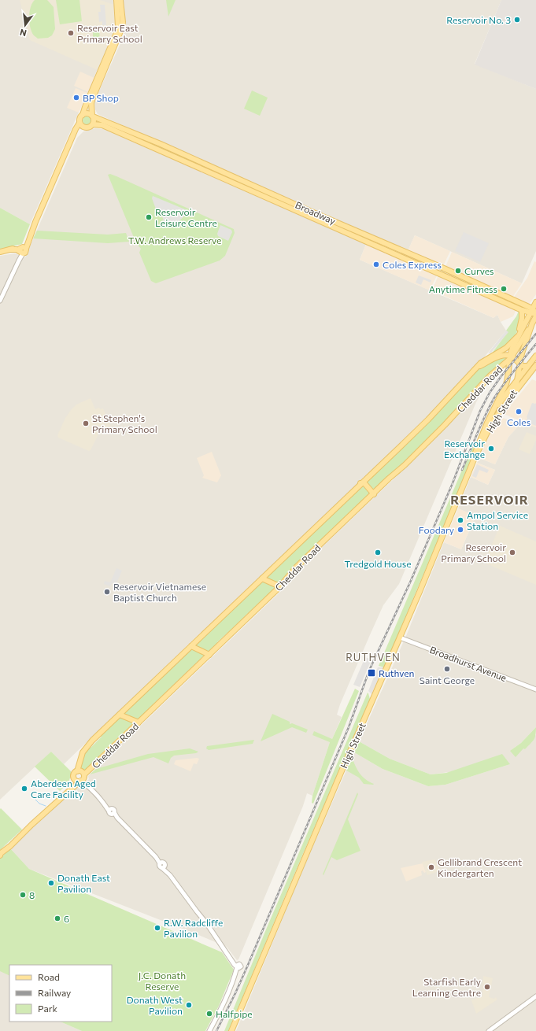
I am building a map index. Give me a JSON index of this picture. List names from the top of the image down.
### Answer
{
  "streets": {
    "main road": ["Broadway", "Cheddar Road", "High Street"],
    "street": ["Broadhurst Avenue"]
  },
  "crossings": [
    ["Broadway", "High Street"],
    ["Cheddar Road", "High Street"],
    ["High Street", "Broadhurst Avenue"]
  ],
  "districts": ["RESERVOIR", "RUTHVEN"],
  "parks": ["T.W. Andrews Reserve", "J.C. Donath Reserve"],
  "places": {
    "other": [
      "Reservoir No. 3",
      "Reservoir East Primary School",
      "BP Shop",
      "Reservoir Leisure Centre",
      "Coles Express",
      "Curves",
      "Anytime Fitness",
      "Coles",
      "St Stephen's Primary School",
      "Reservoir Exchange",
      "Ampol Service Station",
      "Foodary",
      "Tredgold House",
      "Reservoir Primary School",
      "Reservoir Vietnamese Baptist Church",
      "Saint George",
      "Aberdeen Aged Care Facility",
      "Gellibrand Crescent Kindergarten",
      "Donath East Pavilion",
      "8",
      "6",
      "R.W. Radcliffe Pavilion",
      "Starfish Early Learning Centre",
      "Donath West Pavilion",
      "Halfpipe"
    ],
    "transit": ["Ruthven"]
  },
  "legend": ["Road", "Railway", "Park"],
  "north": "bottom"
}
